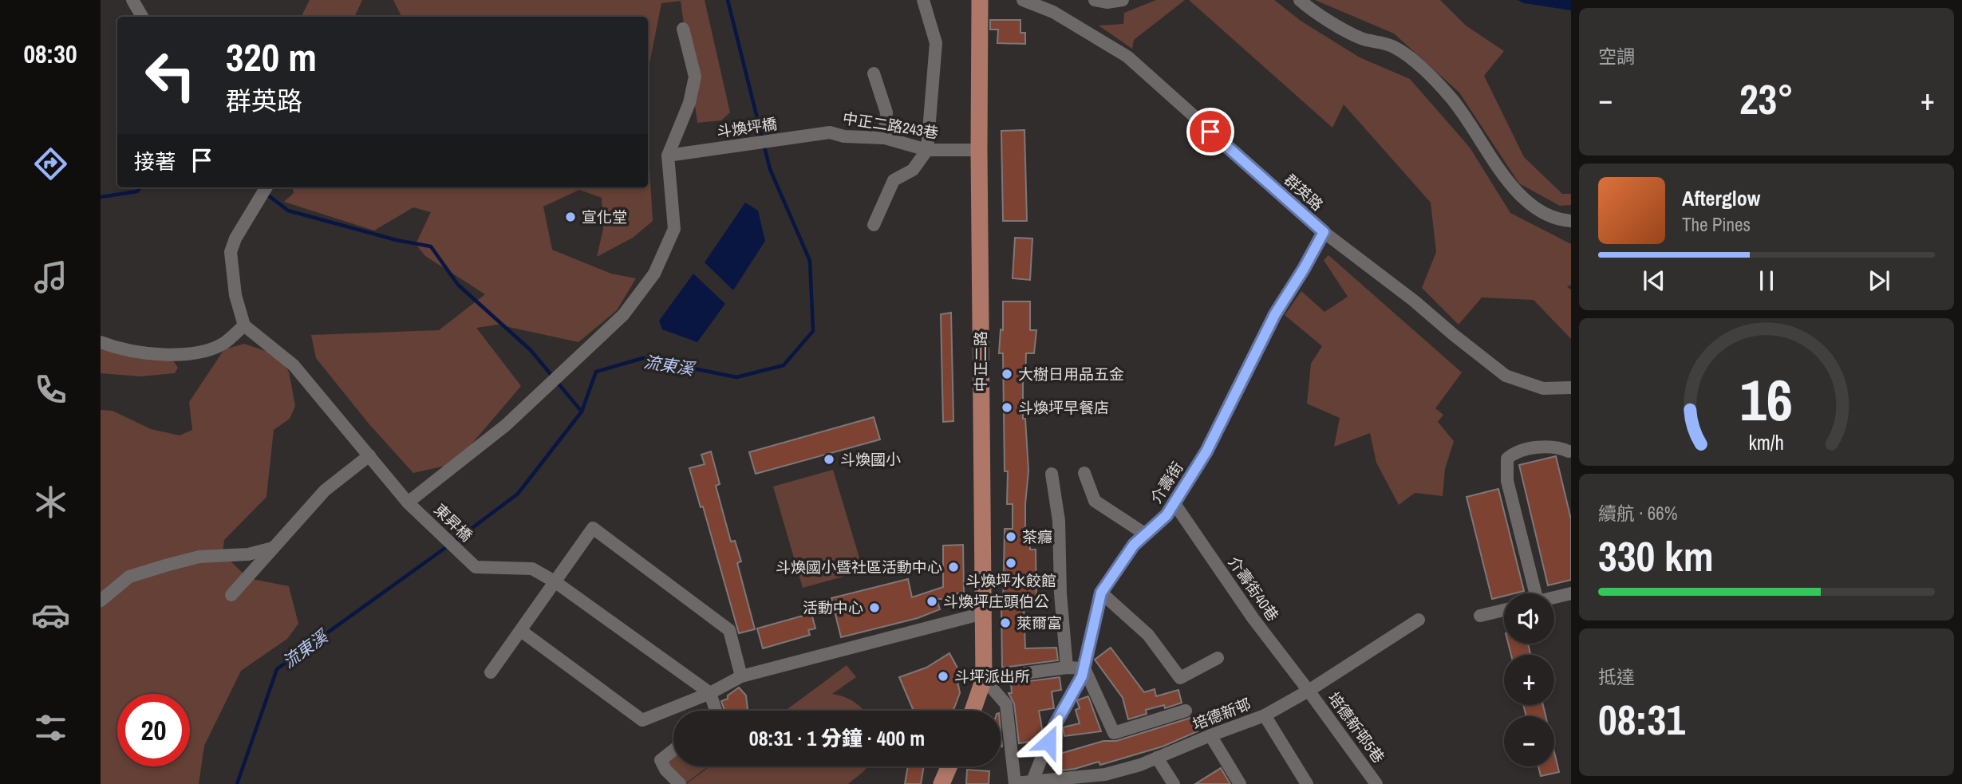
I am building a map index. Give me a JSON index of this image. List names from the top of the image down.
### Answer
{
  "streets": {
    "main road": ["中正二路"],
    "street": [
      "中正二路243巷",
      "斗煥坪橋",
      "群英路",
      "介壽街",
      "東昇橋",
      "介壽街40巷",
      "培德新邨",
      "培德新邨5巷"
    ]
  },
  "crossings": [
    ["中正二路243巷", "斗煥坪橋"],
    ["中正二路243巷", "中正二路"],
    ["群英路", "介壽街"],
    ["介壽街", "介壽街40巷"],
    ["介壽街", "培德新邨"],
    ["介壽街40巷", "培德新邨"],
    ["介壽街40巷", "培德新邨5巷"],
    ["培德新邨", "培德新邨5巷"]
  ],
  "water": ["流東溪"],
  "places": [
    "宣化堂",
    "大樹日用品五金",
    "斗煥坪早餐店",
    "斗煥國小",
    "茶癮",
    "斗煥坪水餃館",
    "斗煥國小暨社區活動中心",
    "斗煥坪庄頭伯公",
    "活動中心",
    "萊爾富",
    "斗坪派出所"
  ],
  "page": {
    "tabs": "08:30",
    "tile": [
      "空調",
      ["續航 · 66%", "330 km"],
      ["抵達", "08:31"]
    ],
    "turn": ["320 m", "群英路"],
    "heat": ["−", "23°", "+"],
    "then": "接著",
    "song": ["Afterglow", "The Pines"],
    "map_buttons": ["+", "−"],
    "limit": "20",
    "trip": "08:31 · 1 分鐘 · 400 m",
    "gauge": ["16", "km/h"]
  }
}
